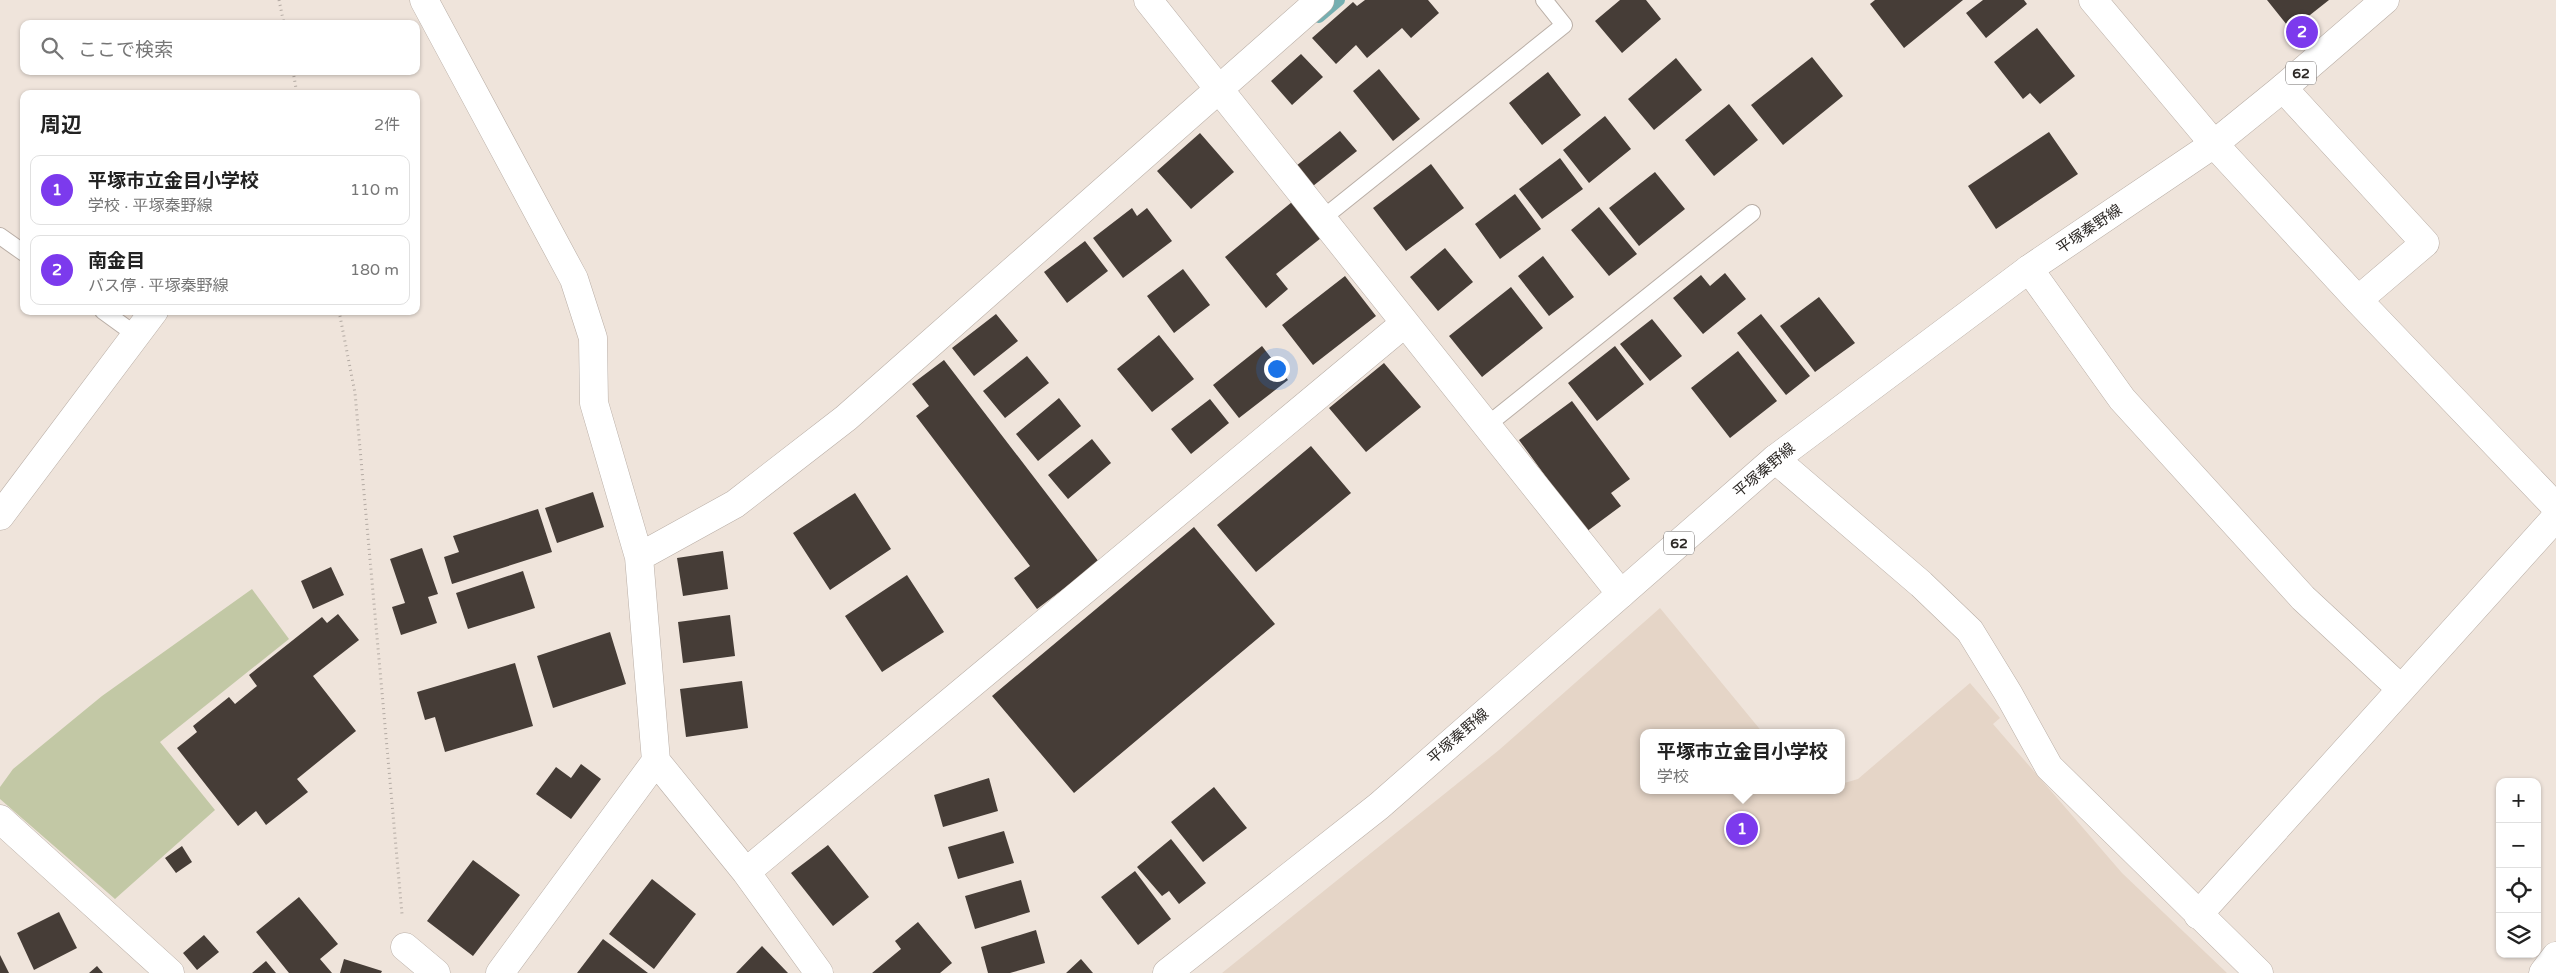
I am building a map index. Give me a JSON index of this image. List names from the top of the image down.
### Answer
{
  "streets": {
    "street": ["62", "平塚秦野線"]
  },
  "page": {
    "pins": ["2", "1"],
    "search": "ここで検索",
    "heading": ["周辺", "2件"],
    "list": [
      {
        "mark": "1",
        "name": "平塚市立金目小学校",
        "note": "学校 · 平塚秦野線",
        "value": "110 m"
      },
      {
        "mark": "2",
        "name": "南金目",
        "note": "バス停 · 平塚秦野線",
        "value": "180 m"
      }
    ],
    "popup": ["平塚市立金目小学校", "学校"],
    "map_buttons": ["+", "−"]
  }
}
